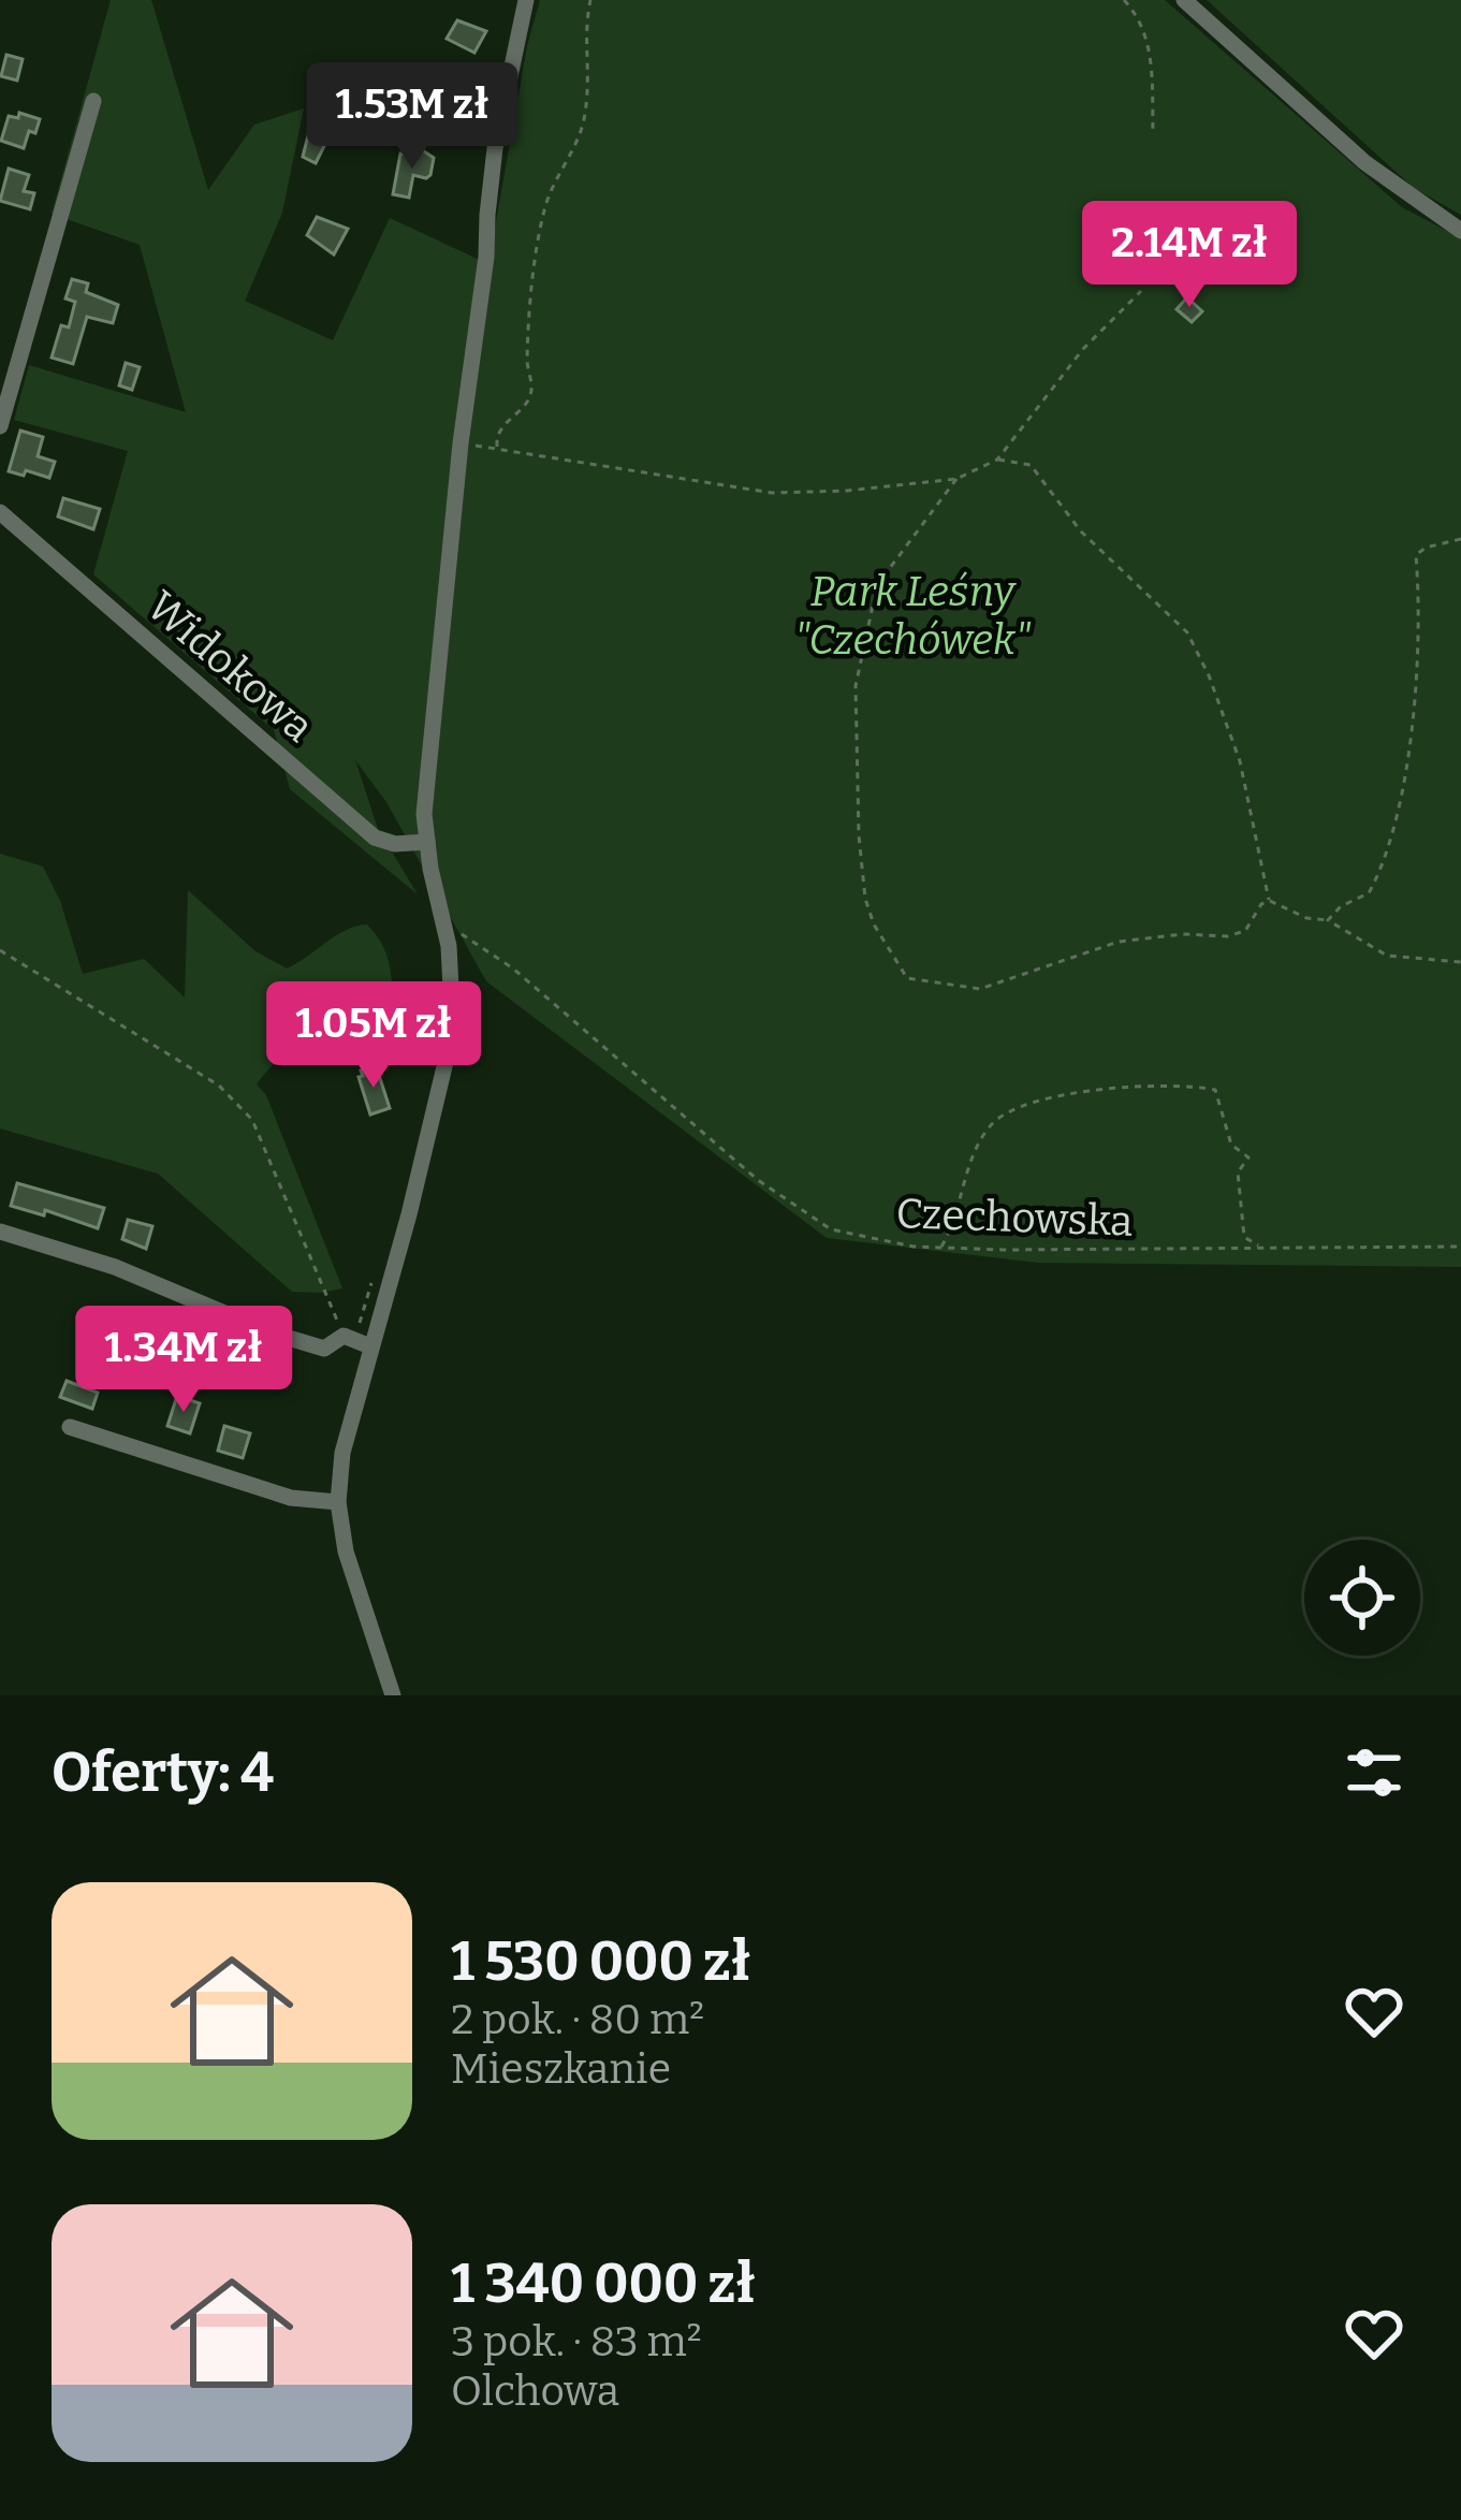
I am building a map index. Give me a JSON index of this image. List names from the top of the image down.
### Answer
{
  "streets": {
    "street": ["Widokowa"],
    "path": ["Czechowska"]
  },
  "parks": ["Park Leśny \"Czechówek\""],
  "page": {
    "price": [
      "1.53M zł",
      "2.14M zł",
      "1.05M zł",
      "1.34M zł"
    ],
    "heading": "Oferty: 4",
    "list": [
      {
        "name": "1 530 000 zł",
        "note": "2 pok. · 80 m² · Mieszkanie"
      },
      {
        "name": "1 340 000 zł",
        "note": "3 pok. · 83 m² · Olchowa"
      }
    ]
  }
}
